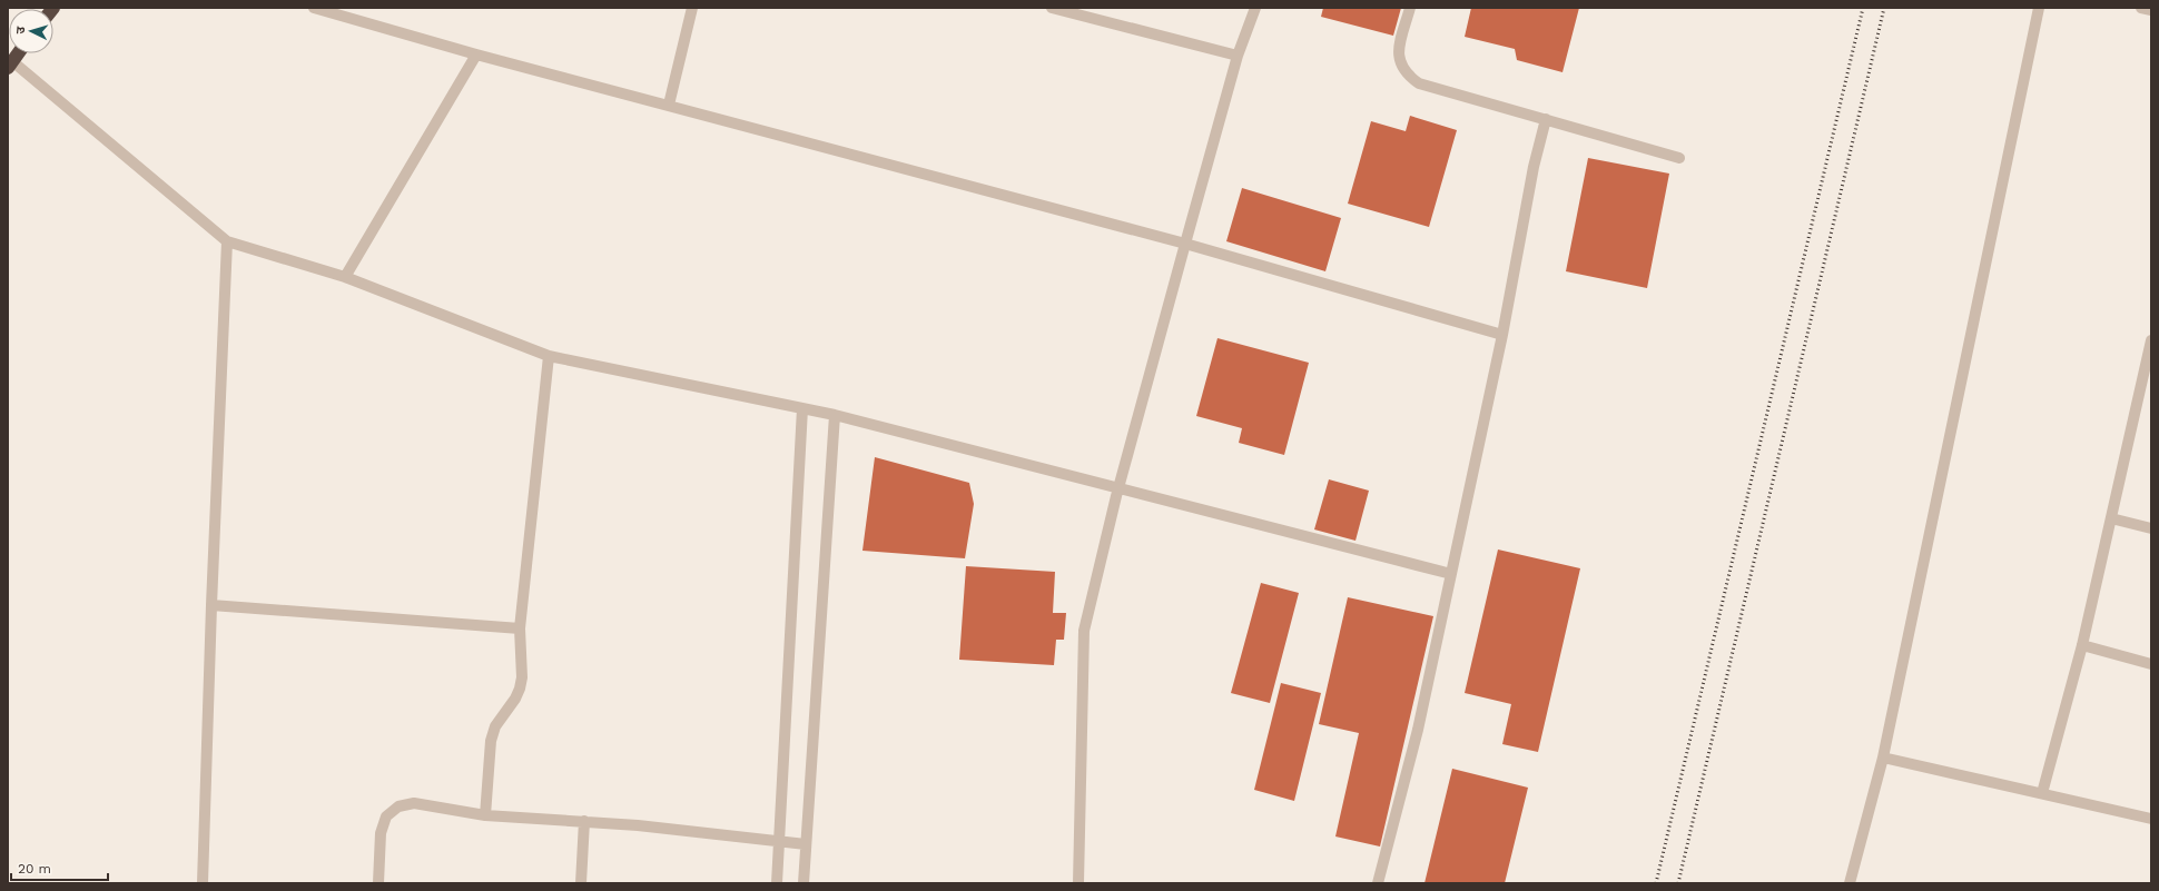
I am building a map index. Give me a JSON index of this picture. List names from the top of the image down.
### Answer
{
  "scale_bar": "20 m",
  "north": "left"
}
